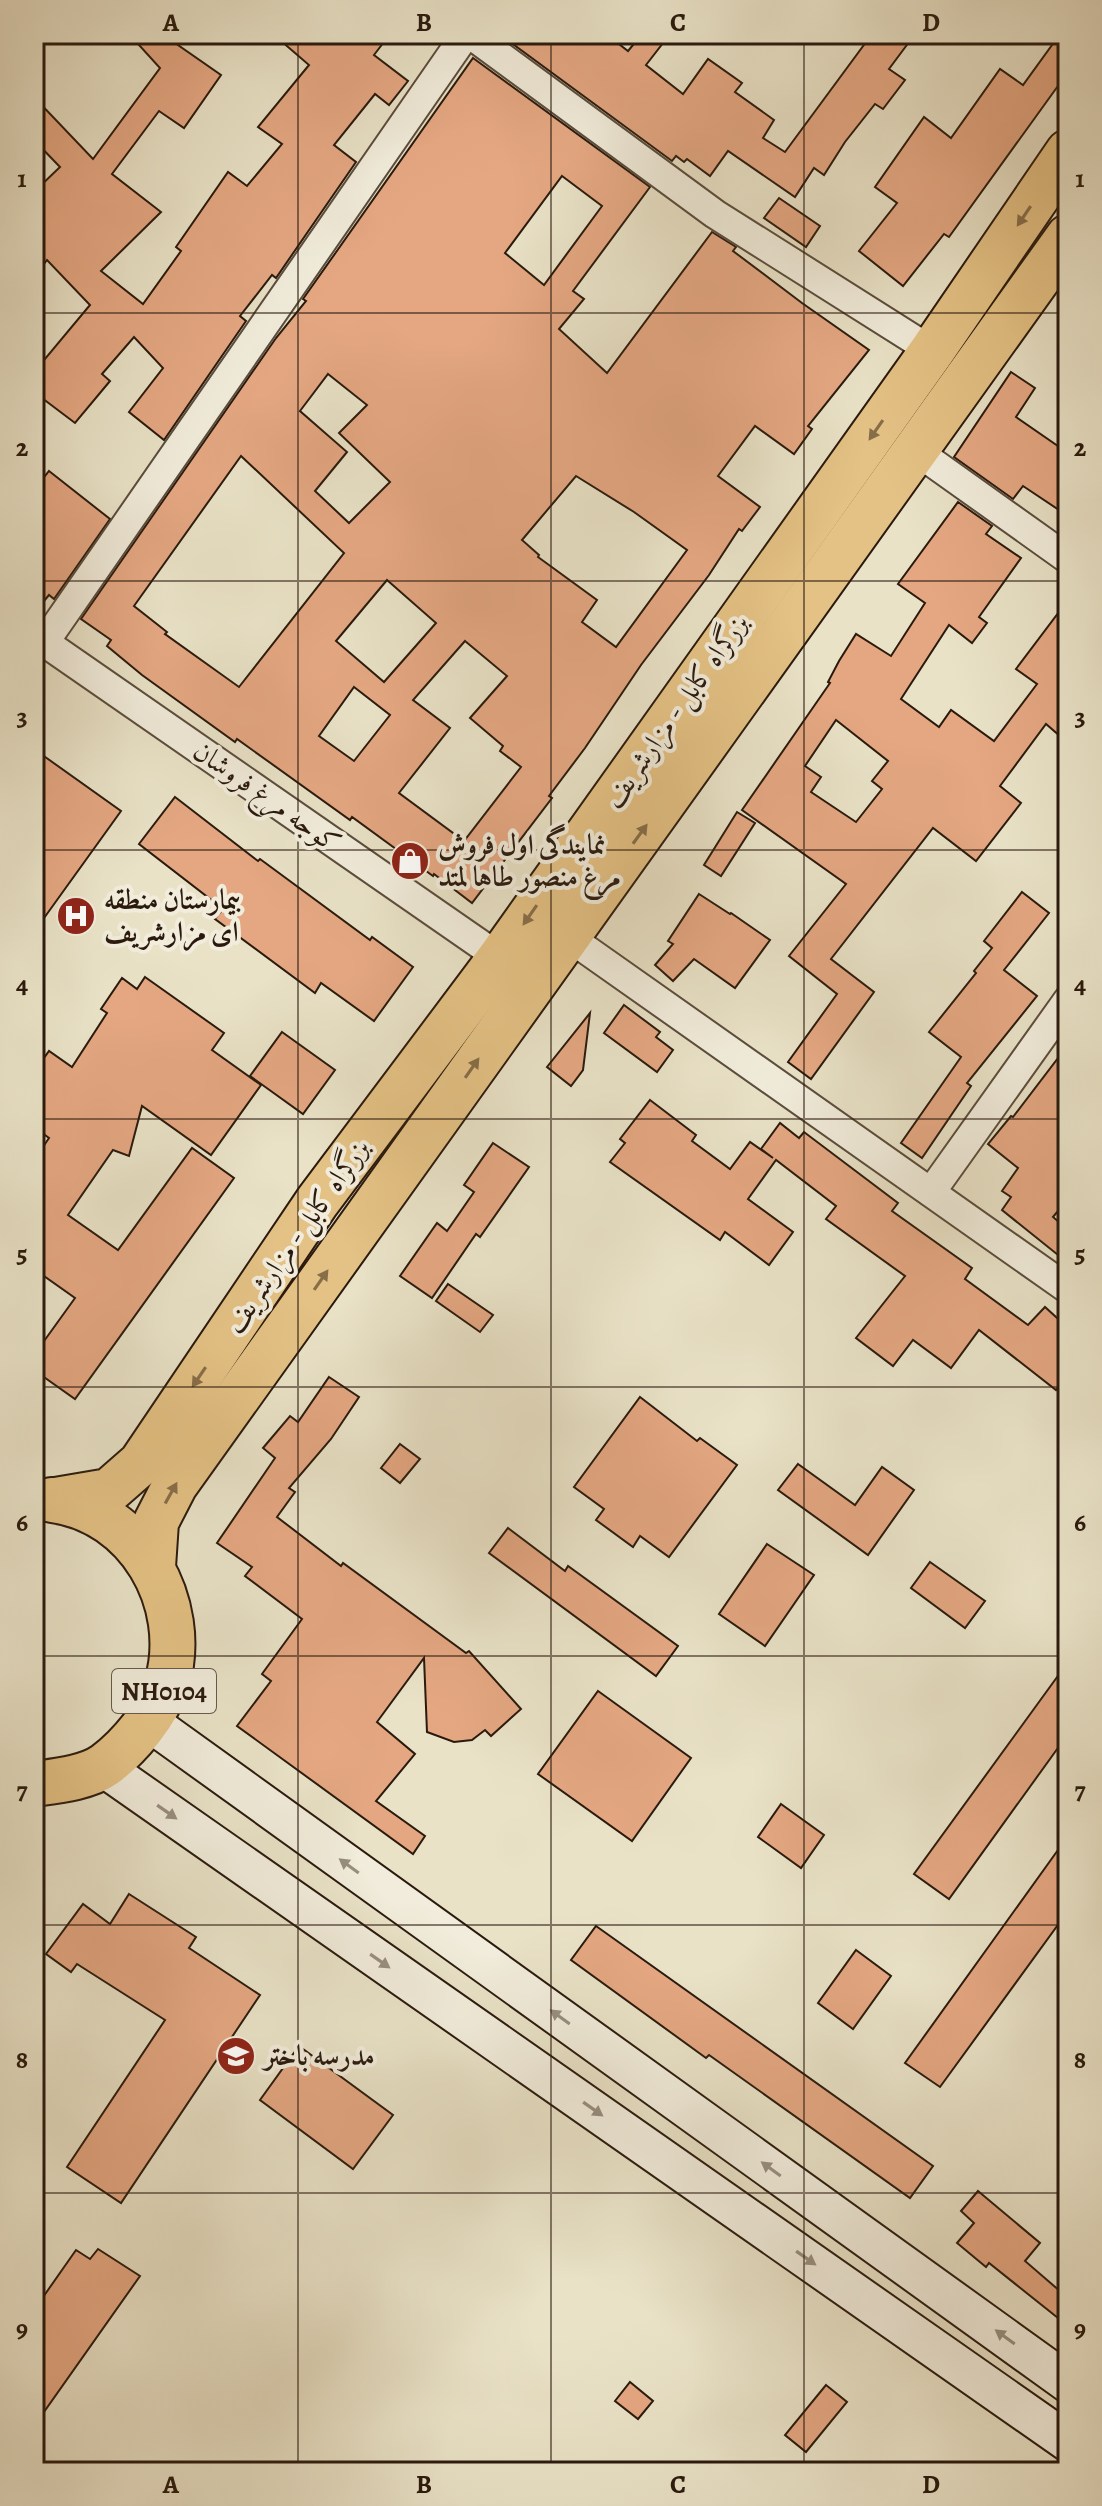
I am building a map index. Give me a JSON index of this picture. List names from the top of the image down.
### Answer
{
  "streets": {
    "highway": ["بزرگراه کابل - مزارشریف", "NH0104"],
    "street": ["كوجه مرغ فروشان"]
  },
  "crossings": [
    ["بزرگراه کابل - مزارشریف", "كوجه مرغ فروشان"],
    ["بزرگراه کابل - مزارشریف", "NH0104"]
  ],
  "places": {
    "shop": ["نمایندگی اول فروش مرغ منصور طاها لمتد"],
    "hospital": ["بیمارستان منطقه ای مزارشریف"],
    "school or university": ["مدرسه باختر"]
  },
  "grid": {
    "columns": [
      "A",
      "B",
      "C",
      "D"
    ],
    "rows": [
      "1",
      "2",
      "3",
      "4",
      "5",
      "6",
      "7",
      "8",
      "9"
    ]
  }
}
